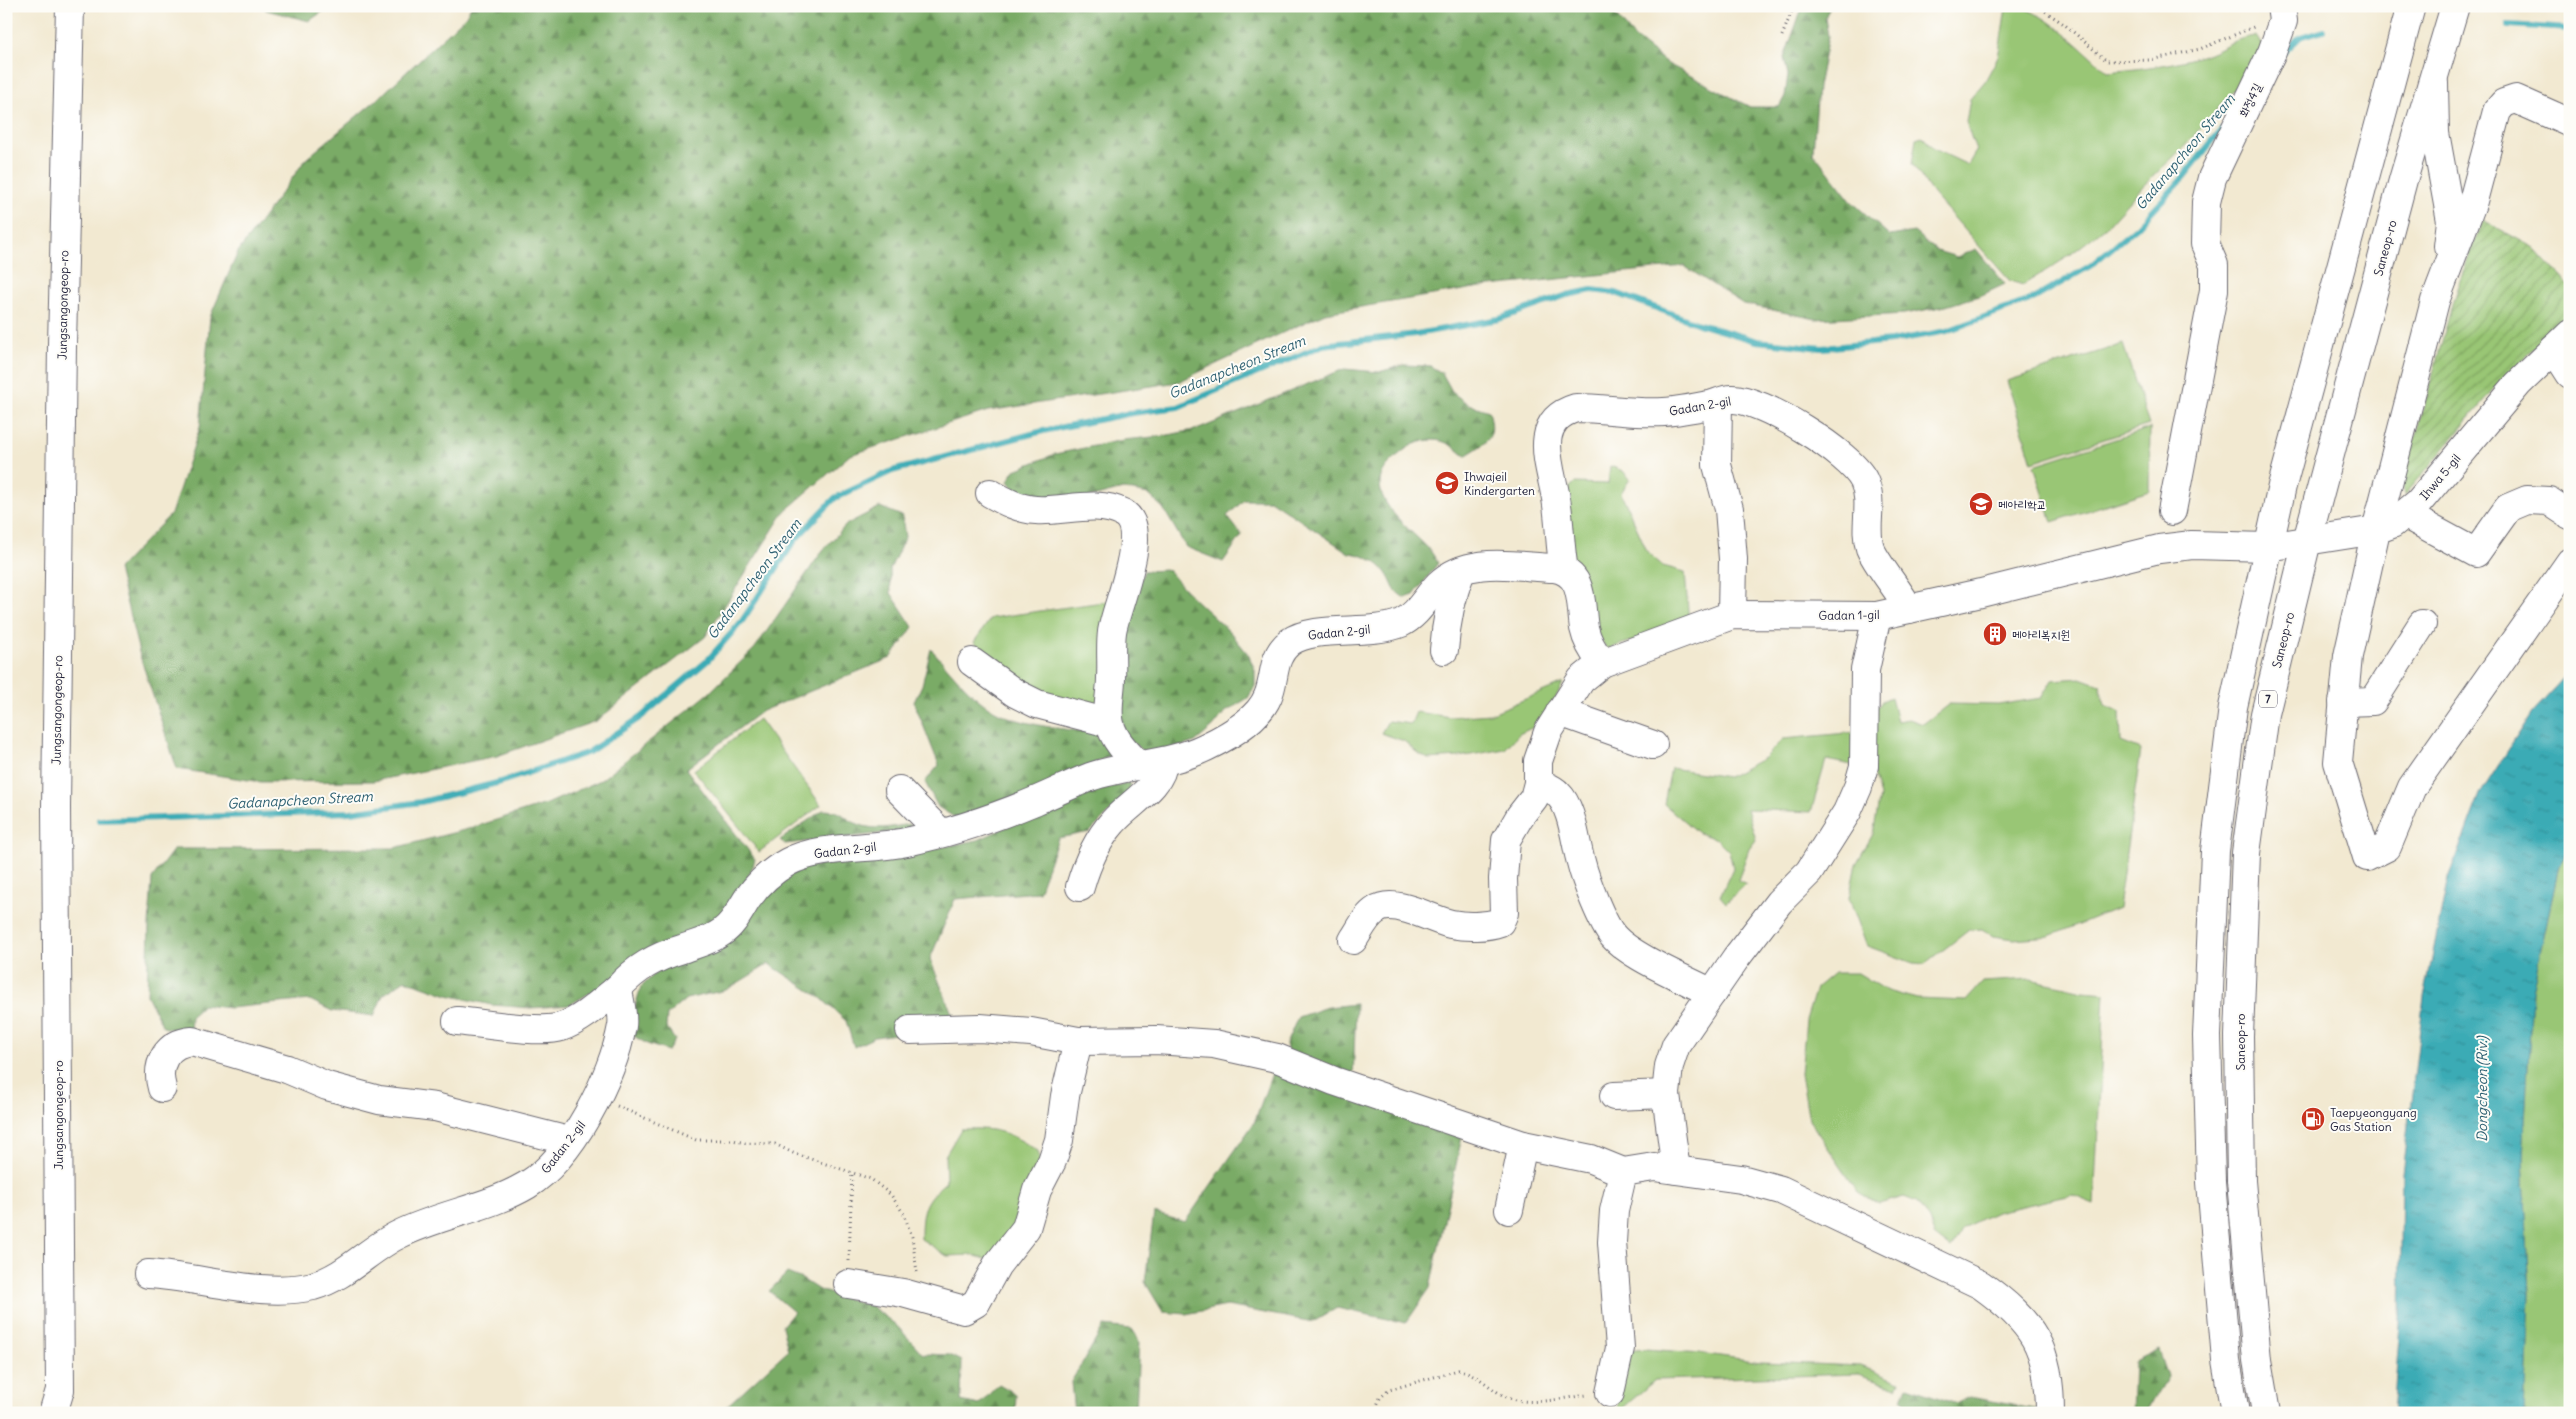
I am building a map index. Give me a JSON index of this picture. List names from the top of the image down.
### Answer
{
  "streets": {
    "street": [
      "화정4길",
      "Saneop-ro",
      "Jungsangongeop-ro",
      "Gadan 2-gil",
      "Ihwa 5-gil",
      "Gadan 1-gil",
      "7"
    ]
  },
  "crossings": [
    ["Saneop-ro", "Ihwa 5-gil"],
    ["Gadan 2-gil", "Gadan 1-gil"],
    ["Ihwa 5-gil", "Gadan 1-gil"]
  ],
  "water": ["Gadanapcheon Stream", "Dongcheon (Riv.)"],
  "places": {
    "school or university": ["Ihwajeil Kindergarten", "메아리학교"],
    "building": ["메아리복지원"],
    "fuel station": ["Taepyeongyang Gas Station"]
  }
}
